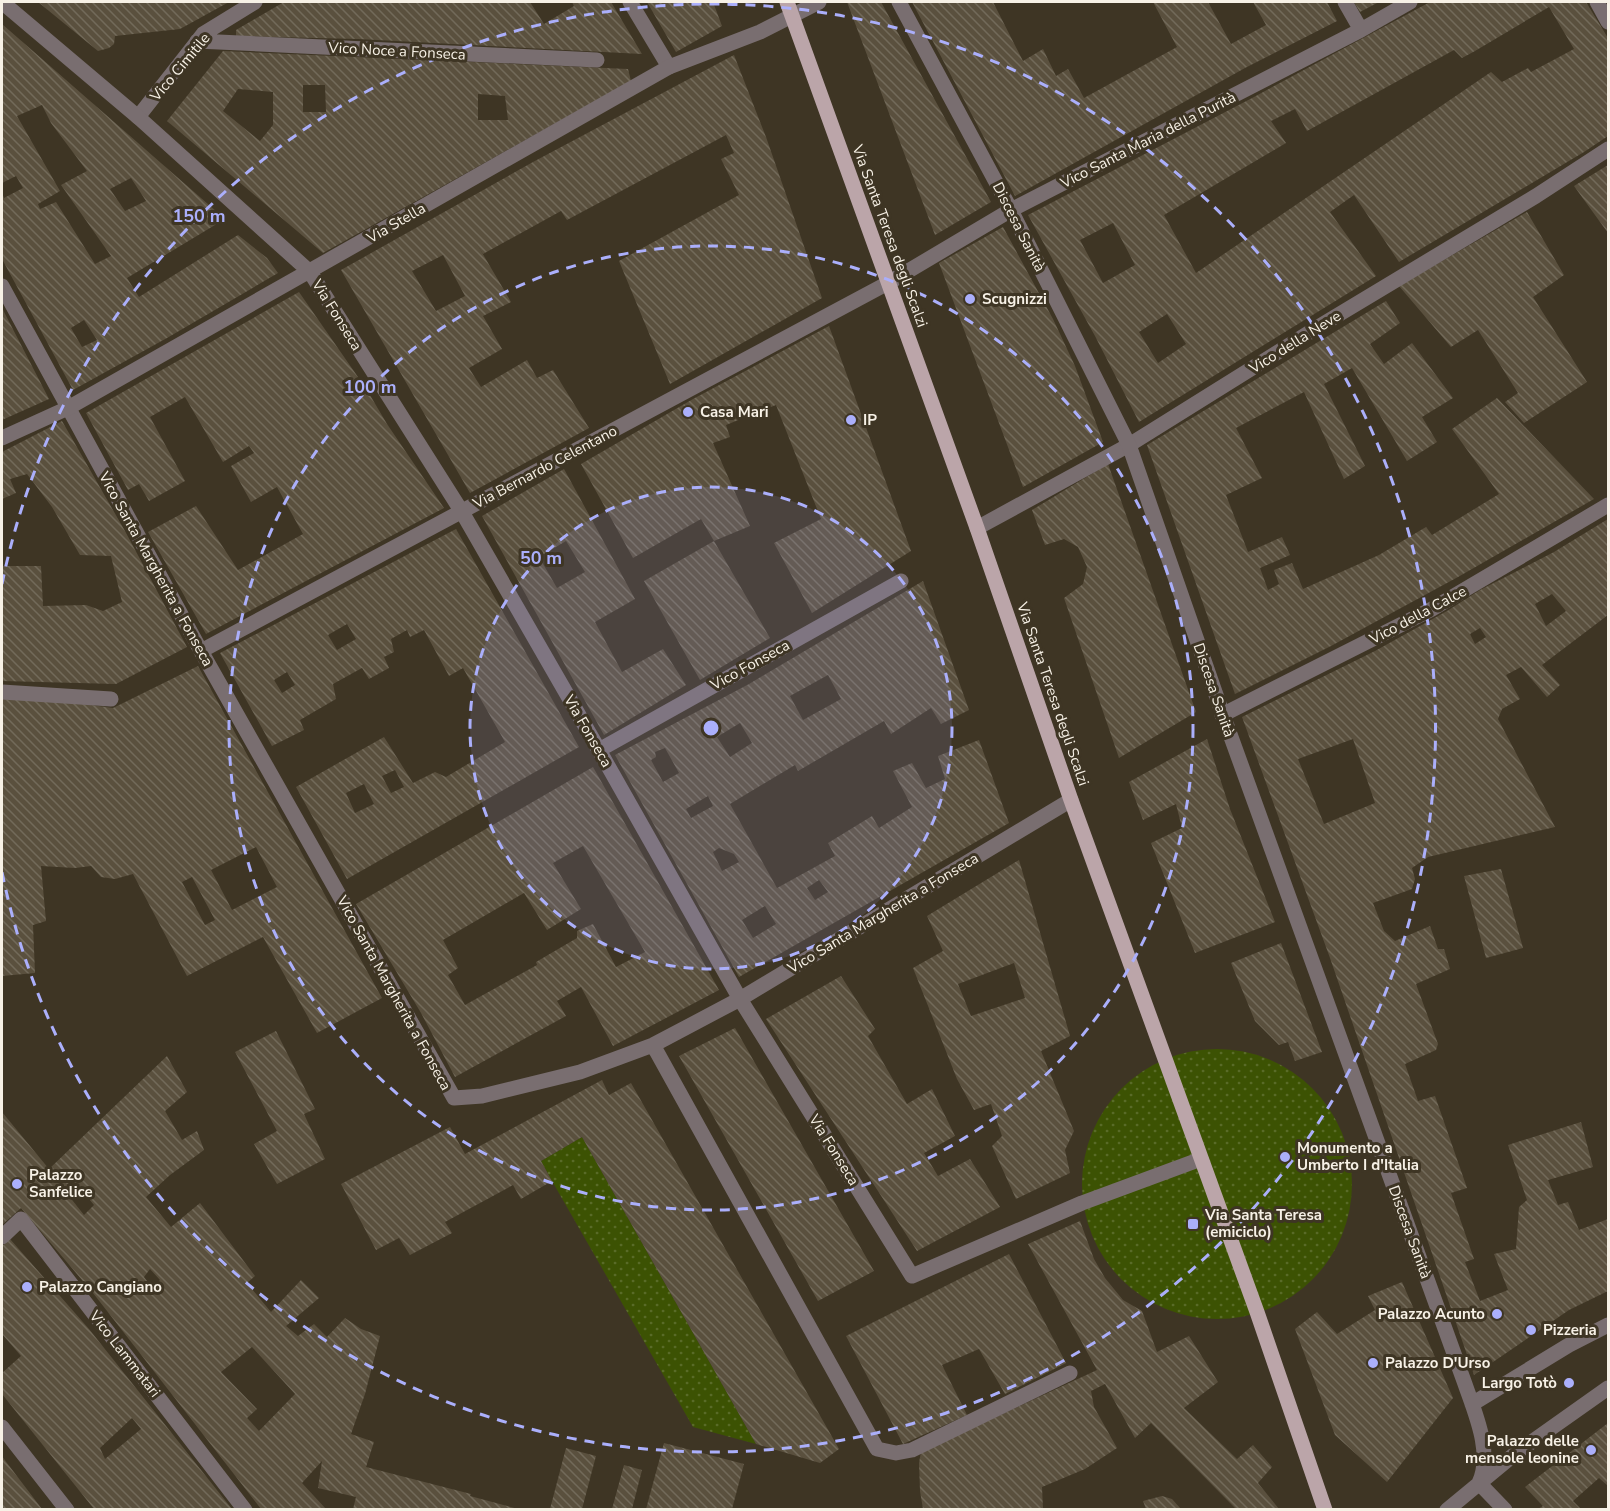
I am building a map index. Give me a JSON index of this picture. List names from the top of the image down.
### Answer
{
  "streets": {
    "main road": ["Via Santa Teresa degli Scalzi"],
    "street": [
      "Vico Noce a Fonseca",
      "Vico Cimitile",
      "Vico Santa Maria della Purità",
      "Via Stella",
      "Discesa Sanità",
      "Via Fonseca",
      "Vico della Neve",
      "Via Bernardo Celentano",
      "Vico Santa Margherita a Fonseca",
      "Vico della Calce",
      "Vico Fonseca",
      "Vico Lammatari"
    ]
  },
  "crossings": [
    ["Vico Noce a Fonseca", "Vico Cimitile"],
    ["Vico Cimitile", "Via Fonseca"],
    ["Vico Santa Maria della Purità", "Discesa Sanità"],
    ["Vico Santa Maria della Purità", "Via Santa Teresa degli Scalzi"],
    ["Vico Santa Maria della Purità", "Via Bernardo Celentano"],
    ["Via Stella", "Via Santa Teresa degli Scalzi"],
    ["Via Stella", "Via Fonseca"],
    ["Via Stella", "Vico Santa Margherita a Fonseca"],
    ["Discesa Sanità", "Vico della Neve"],
    ["Discesa Sanità", "Vico della Calce"],
    ["Via Santa Teresa degli Scalzi", "Via Fonseca"],
    ["Via Santa Teresa degli Scalzi", "Vico della Neve"],
    ["Via Santa Teresa degli Scalzi", "Via Bernardo Celentano"],
    ["Via Santa Teresa degli Scalzi", "Vico Santa Margherita a Fonseca"],
    ["Via Fonseca", "Via Bernardo Celentano"],
    ["Via Fonseca", "Vico Santa Margherita a Fonseca"],
    ["Via Fonseca", "Vico Fonseca"],
    ["Via Bernardo Celentano", "Vico Santa Margherita a Fonseca"]
  ],
  "places": {
    "other": [
      "Scugnizzi",
      "Casa Mari",
      "IP",
      "Monumento a Umberto I d'Italia",
      "Palazzo Sanfelice",
      "Palazzo Cangiano",
      "Palazzo Acunto",
      "Pizzeria",
      "Palazzo D'Urso",
      "Largo Totò",
      "Palazzo delle mensole leonine"
    ],
    "transit": ["Via Santa Teresa (emiciclo)"]
  },
  "rings": ["150 m", "100 m", "50 m"]
}
